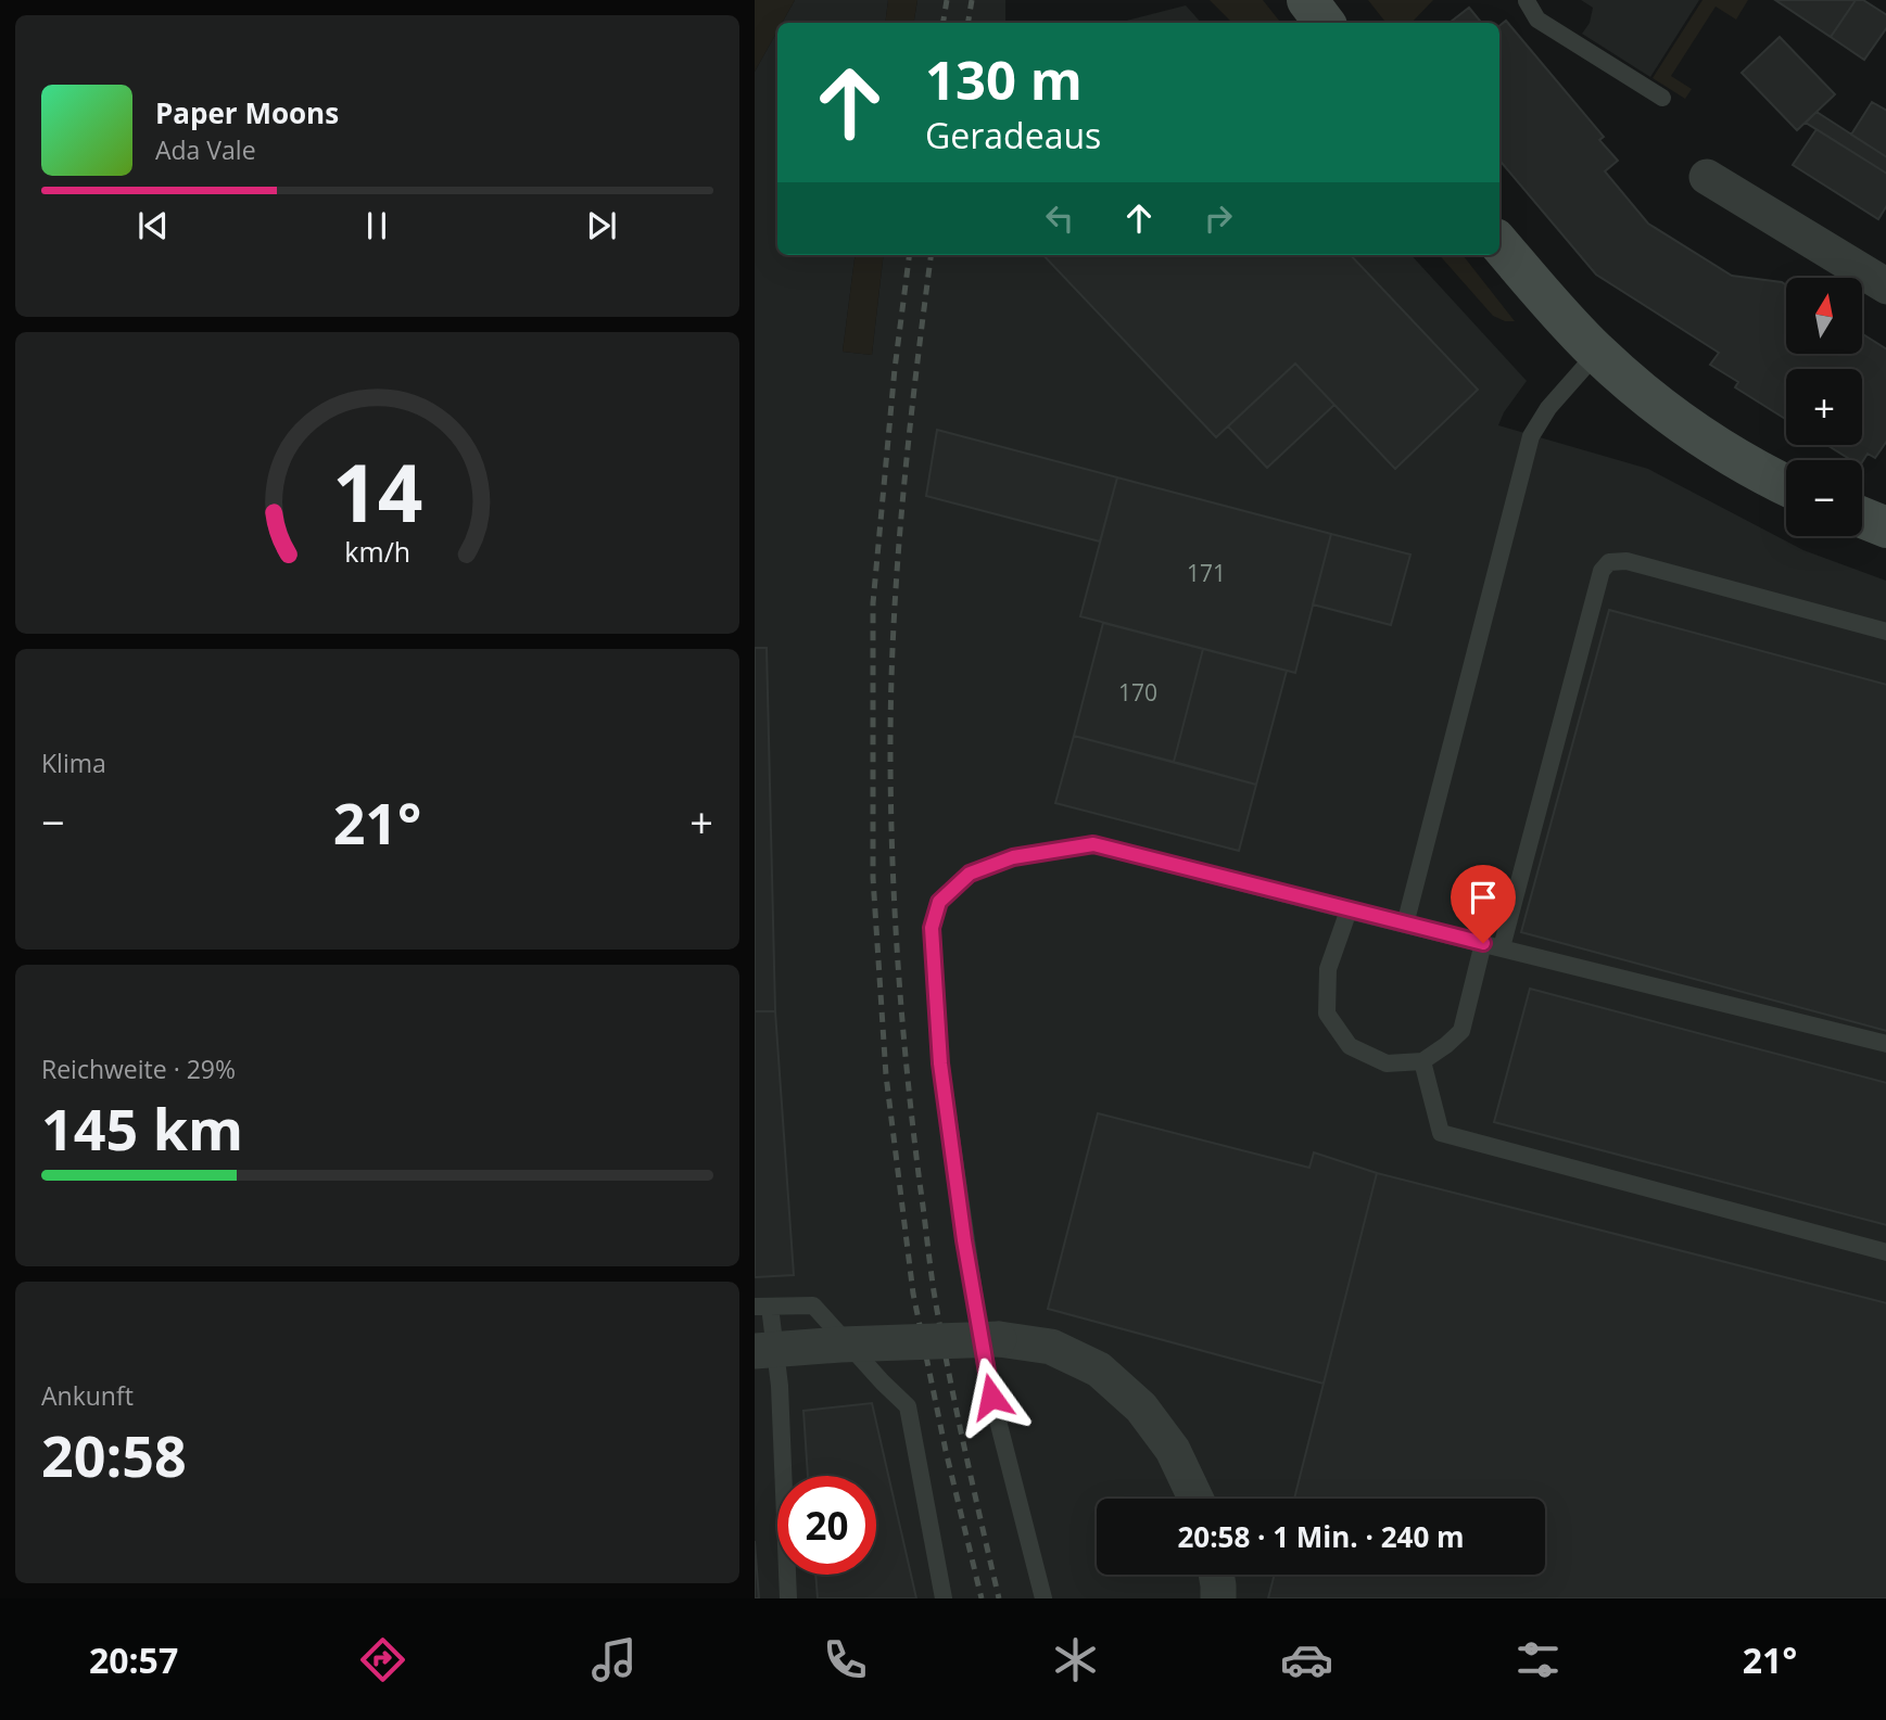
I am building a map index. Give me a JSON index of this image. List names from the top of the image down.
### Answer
{
  "house_numbers": ["171", "170"],
  "north": "top",
  "page": {
    "turn": ["130 m", "Geradeaus"],
    "song": ["Paper Moons", "Ada Vale"],
    "map_buttons": ["+", "−"],
    "tile": [
      "Klima",
      ["Reichweite · 29%", "145 km"],
      ["Ankunft", "20:58"]
    ],
    "heat": ["−", "21°", "+"],
    "limit": "20",
    "trip": "20:58 · 1 Min. · 240 m",
    "tabs": ["20:57", "21°"],
    "gauge": ["14", "km/h"]
  }
}
